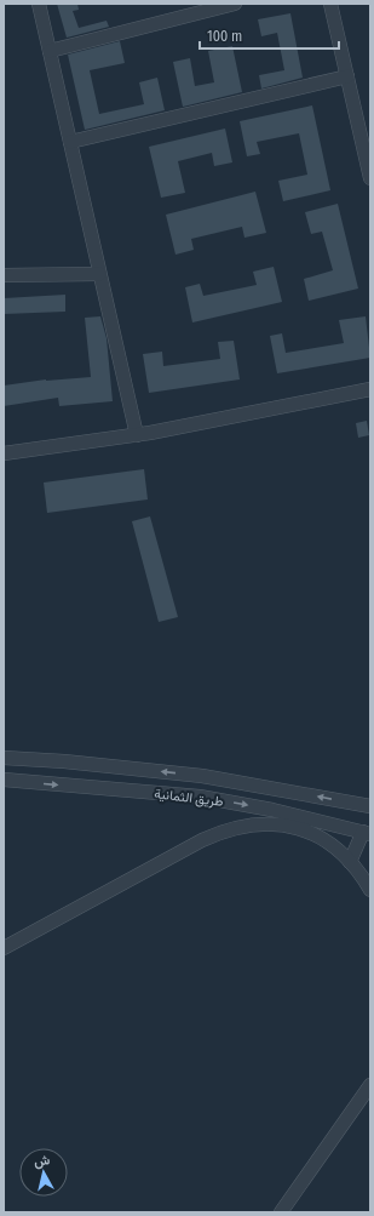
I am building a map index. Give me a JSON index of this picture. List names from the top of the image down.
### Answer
{
  "streets": {
    "street": ["طريق الثمانية"]
  },
  "scale_bar": "100 m",
  "north": "top"
}
